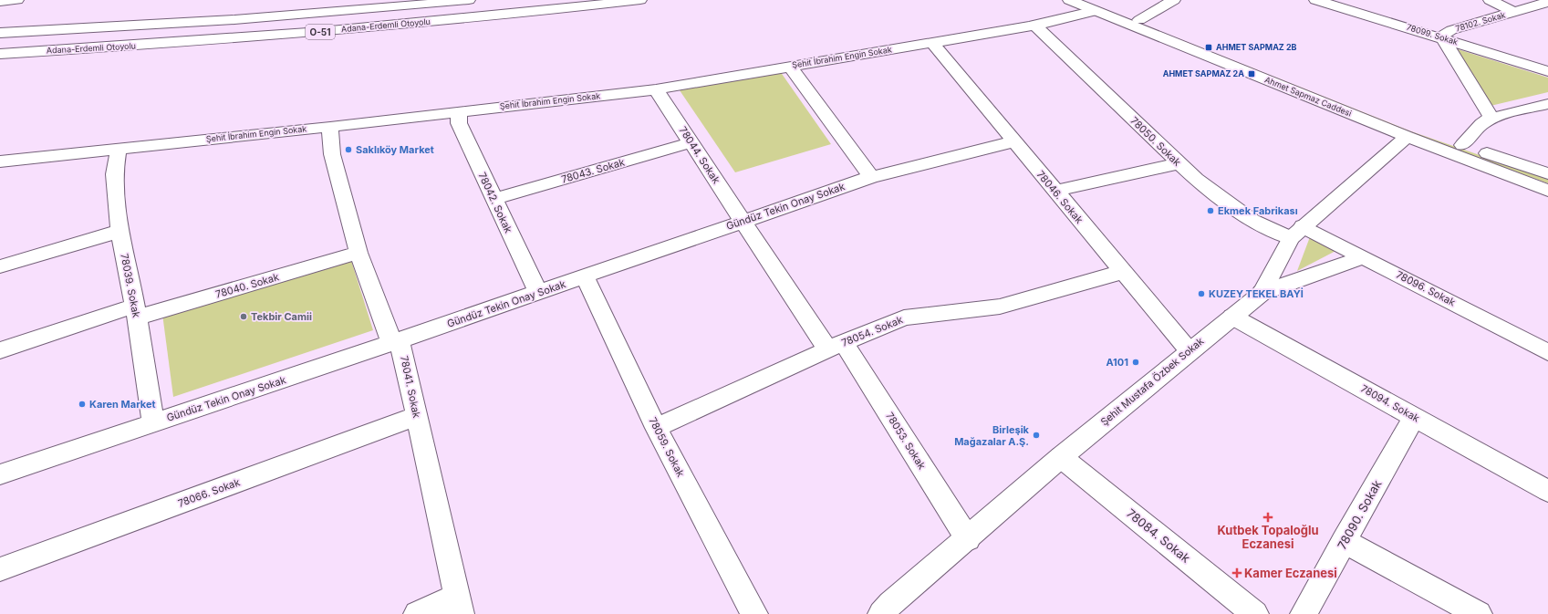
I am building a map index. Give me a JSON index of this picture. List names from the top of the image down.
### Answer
{
  "streets": {
    "main road": [
      "78102. Sokak",
      "Adana-Erdemli Otoyolu",
      "O-51",
      "78099. Sokak",
      "Şehit İbrahim Engin Sokak",
      "Ahmet Sapmaz Caddesi",
      "78050. Sokak",
      "78044. Sokak",
      "78043. Sokak",
      "78046. Sokak",
      "78042. Sokak",
      "Gündüz Tekin Onay Sokak",
      "78039. Sokak",
      "78040. Sokak",
      "78096. Sokak",
      "78054. Sokak",
      "Şehit Mustafa Özbek Sokak",
      "78041. Sokak",
      "78094. Sokak",
      "78053. Sokak",
      "78059. Sokak",
      "78066. Sokak",
      "78090. Sokak",
      "78084. Sokak"
    ]
  },
  "crossings": [
    ["78102. Sokak", "78099. Sokak"],
    ["Şehit İbrahim Engin Sokak", "Ahmet Sapmaz Caddesi"],
    ["Şehit İbrahim Engin Sokak", "78050. Sokak"],
    ["Şehit İbrahim Engin Sokak", "78044. Sokak"],
    ["Şehit İbrahim Engin Sokak", "78046. Sokak"],
    ["Şehit İbrahim Engin Sokak", "78042. Sokak"],
    ["Şehit İbrahim Engin Sokak", "78039. Sokak"],
    ["Şehit İbrahim Engin Sokak", "78041. Sokak"],
    ["Ahmet Sapmaz Caddesi", "Şehit Mustafa Özbek Sokak"],
    ["78050. Sokak", "78096. Sokak"],
    ["78050. Sokak", "Şehit Mustafa Özbek Sokak"],
    ["78044. Sokak", "78043. Sokak"],
    ["78044. Sokak", "Gündüz Tekin Onay Sokak"],
    ["78044. Sokak", "78053. Sokak"],
    ["78043. Sokak", "78042. Sokak"],
    ["78046. Sokak", "Gündüz Tekin Onay Sokak"],
    ["78046. Sokak", "78054. Sokak"],
    ["78046. Sokak", "Şehit Mustafa Özbek Sokak"],
    ["78042. Sokak", "Gündüz Tekin Onay Sokak"],
    ["Gündüz Tekin Onay Sokak", "78039. Sokak"],
    ["Gündüz Tekin Onay Sokak", "78041. Sokak"],
    ["Gündüz Tekin Onay Sokak", "78053. Sokak"],
    ["Gündüz Tekin Onay Sokak", "78059. Sokak"],
    ["78039. Sokak", "78040. Sokak"],
    ["78040. Sokak", "78041. Sokak"],
    ["78096. Sokak", "Şehit Mustafa Özbek Sokak"],
    ["78054. Sokak", "78053. Sokak"],
    ["78054. Sokak", "78059. Sokak"],
    ["Şehit Mustafa Özbek Sokak", "78094. Sokak"],
    ["Şehit Mustafa Özbek Sokak", "78053. Sokak"],
    ["Şehit Mustafa Özbek Sokak", "78084. Sokak"],
    ["78041. Sokak", "78066. Sokak"],
    ["78094. Sokak", "78090. Sokak"]
  ],
  "places": {
    "transit": ["AHMET SAPMAZ 2B", "AHMET SAPMAZ 2A"],
    "other": [
      "Saklıköy Market",
      "Ekmek Fabrikası",
      "KUZEY TEKEL BAYİ",
      "Tekbir Camii",
      "A101",
      "Karen Market",
      "Birleşik Mağazalar A.Ş."
    ],
    "health": ["Kutbek Topaloğlu Eczanesi", "Kamer Eczanesi"]
  }
}
